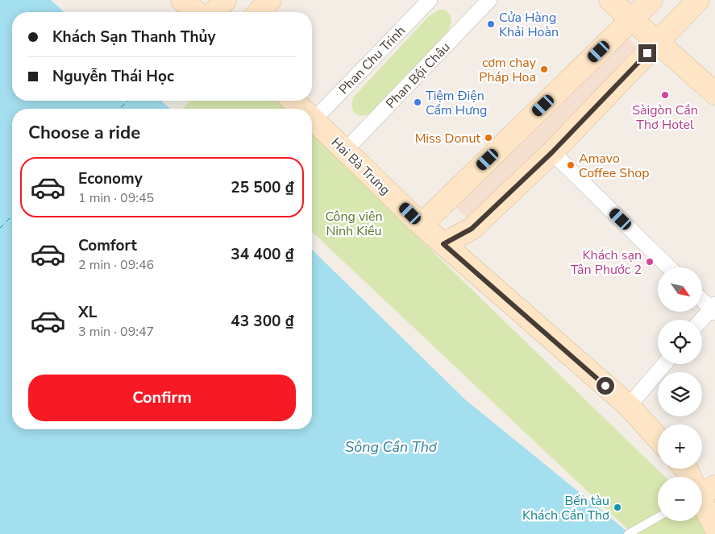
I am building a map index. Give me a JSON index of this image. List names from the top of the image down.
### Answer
{
  "streets": {
    "street": ["Phan Chu Trinh", "Phan Bội Châu", "Hai Bà Trưng"]
  },
  "crossings": [
    ["Phan Bội Châu", "Hai Bà Trưng"]
  ],
  "water": ["Sông Cần Thơ"],
  "parks": ["Công viên Ninh Kiều"],
  "places": [
    "Cửa Hàng Khải Hoàn",
    "cơm chay Pháp Hoa",
    "Sàigòn Cần Thơ Hotel",
    "Tiệm Điện Cẩm Hưng",
    "Miss Donut",
    "Amavo Coffee Shop",
    "Khách sạn Tân Phước 2",
    "Bến tàu Khách Cần Thơ"
  ],
  "north": "bottom right",
  "page": {
    "banner": ["Khách Sạn Thanh Thủy", "Nguyễn Thái Học"],
    "heading": "Choose a ride",
    "list": [
      {
        "name": "Economy",
        "note": "1 min · 09:45",
        "value": "25 500 ₫"
      },
      {
        "name": "Comfort",
        "note": "2 min · 09:46",
        "value": "34 400 ₫"
      },
      {
        "name": "XL",
        "note": "3 min · 09:47",
        "value": "43 300 ₫"
      }
    ],
    "map_buttons": ["+", "−"],
    "buttons": "Confirm"
  }
}
